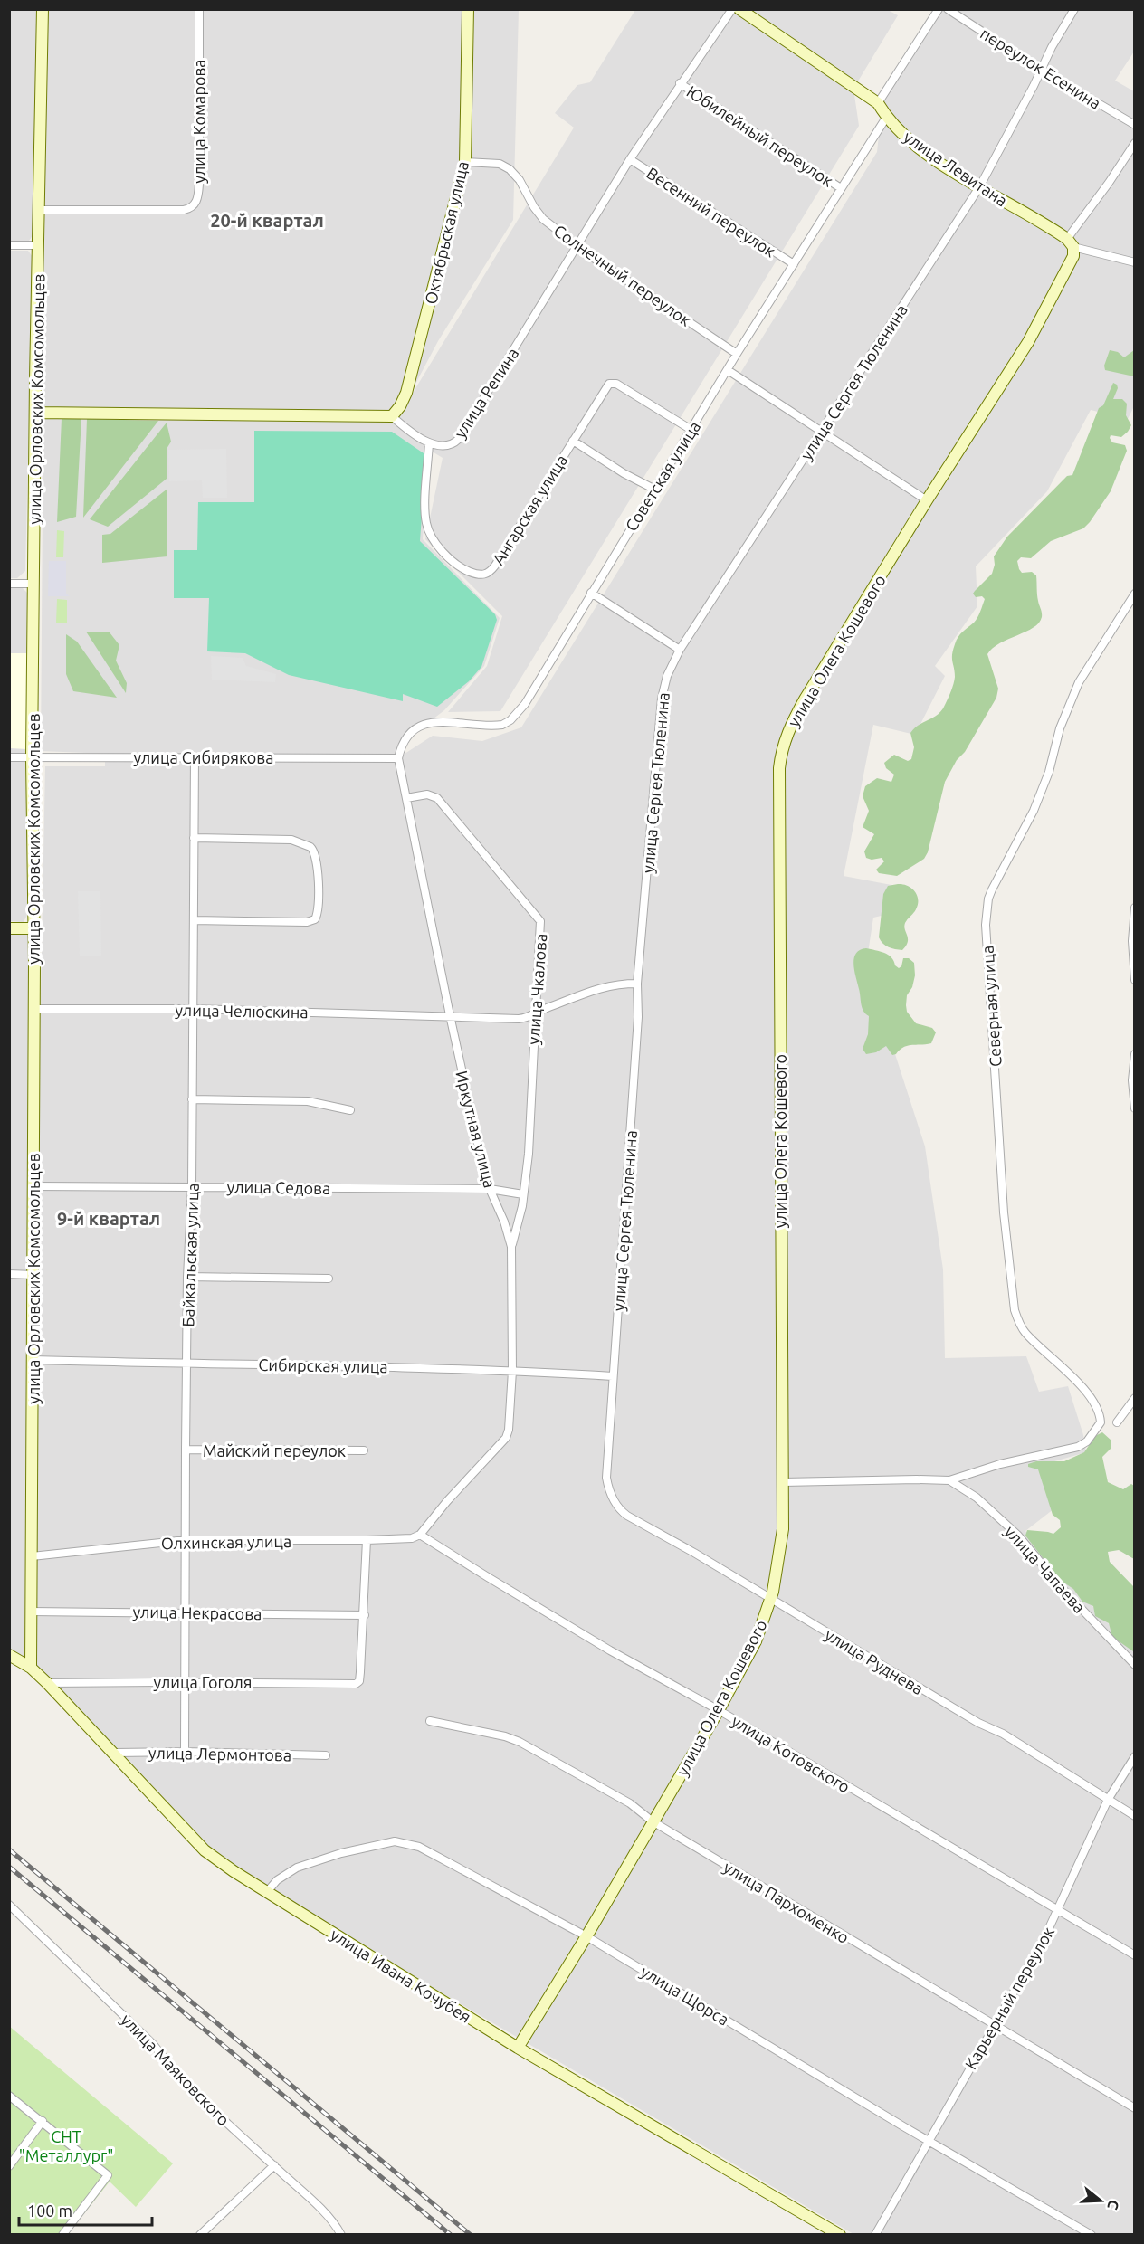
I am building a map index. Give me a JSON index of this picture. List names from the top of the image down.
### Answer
{
  "streets": {
    "street": [
      "переулок Есенина",
      "улица Комарова",
      "Юбилейный переулок",
      "улица Левитана",
      "Весенний переулок",
      "Октябрьская улица",
      "Солнечный переулок",
      "улица Сергея Тюленина",
      "улица Репина",
      "улица Орловских Комсомольцев",
      "Советская улица",
      "Ангарская улица",
      "улица Олега Кошевого",
      "улица Сибирякова",
      "улица Чкалова",
      "Северная улица",
      "улица Челюскина",
      "Иркутная улица",
      "улица Седова",
      "Байкальская улица",
      "Сибирская улица",
      "Майский переулок",
      "Олхинская улица",
      "улица Чапаева",
      "улица Некрасова",
      "улица Руднева",
      "улица Гоголя",
      "улица Лермонтова",
      "улица Котовского",
      "улица Пархоменко",
      "улица Ивана Кочубея",
      "улица Щорса",
      "Карьерный переулок",
      "улица Маяковского"
    ]
  },
  "crossings": [
    ["переулок Есенина", "улица Сергея Тюленина"],
    ["улица Комарова", "улица Орловских Комсомольцев"],
    ["Юбилейный переулок", "улица Репина"],
    ["Юбилейный переулок", "Советская улица"],
    ["улица Левитана", "улица Сергея Тюленина"],
    ["улица Левитана", "Советская улица"],
    ["улица Левитана", "улица Олега Кошевого"],
    ["Весенний переулок", "улица Репина"],
    ["Весенний переулок", "Советская улица"],
    ["Октябрьская улица", "Солнечный переулок"],
    ["Октябрьская улица", "улица Репина"],
    ["Солнечный переулок", "улица Репина"],
    ["Солнечный переулок", "Советская улица"],
    ["улица Сергея Тюленина", "улица Челюскина"],
    ["улица Сергея Тюленина", "Сибирская улица"],
    ["улица Сергея Тюленина", "улица Руднева"],
    ["улица Репина", "Ангарская улица"],
    ["улица Орловских Комсомольцев", "улица Сибирякова"],
    ["улица Орловских Комсомольцев", "улица Челюскина"],
    ["улица Орловских Комсомольцев", "улица Седова"],
    ["улица Орловских Комсомольцев", "Сибирская улица"],
    ["улица Орловских Комсомольцев", "Олхинская улица"],
    ["улица Орловских Комсомольцев", "улица Некрасова"],
    ["улица Орловских Комсомольцев", "улица Ивана Кочубея"],
    ["Советская улица", "Ангарская улица"],
    ["Советская улица", "улица Сибирякова"],
    ["Советская улица", "Иркутная улица"],
    ["улица Олега Кошевого", "улица Руднева"],
    ["улица Олега Кошевого", "улица Котовского"],
    ["улица Олега Кошевого", "улица Пархоменко"],
    ["улица Олега Кошевого", "улица Ивана Кочубея"],
    ["улица Олега Кошевого", "улица Щорса"],
    ["улица Сибирякова", "Иркутная улица"],
    ["улица Сибирякова", "Байкальская улица"],
    ["улица Чкалова", "улица Челюскина"],
    ["улица Чкалова", "Иркутная улица"],
    ["улица Чкалова", "улица Седова"],
    ["Северная улица", "улица Чапаева"],
    ["улица Челюскина", "Иркутная улица"],
    ["улица Челюскина", "Байкальская улица"],
    ["Иркутная улица", "улица Седова"],
    ["Иркутная улица", "Сибирская улица"],
    ["Иркутная улица", "Олхинская улица"],
    ["Иркутная улица", "улица Котовского"],
    ["улица Седова", "Байкальская улица"],
    ["Байкальская улица", "Сибирская улица"],
    ["Байкальская улица", "Майский переулок"],
    ["Байкальская улица", "Олхинская улица"],
    ["Байкальская улица", "улица Некрасова"],
    ["Байкальская улица", "улица Гоголя"],
    ["Байкальская улица", "улица Лермонтова"],
    ["Олхинская улица", "улица Котовского"],
    ["улица Некрасова", "улица Гоголя"],
    ["улица Руднева", "Карьерный переулок"],
    ["улица Гоголя", "улица Ивана Кочубея"],
    ["улица Лермонтова", "улица Ивана Кочубея"],
    ["улица Котовского", "Карьерный переулок"],
    ["улица Пархоменко", "Карьерный переулок"],
    ["улица Ивана Кочубея", "улица Щорса"],
    ["улица Щорса", "Карьерный переулок"]
  ],
  "districts": ["20-й квартал", "9-й квартал"],
  "parks": ["СНТ \"Металлург\""],
  "scale_bar": "100 m",
  "north": "right"
}
